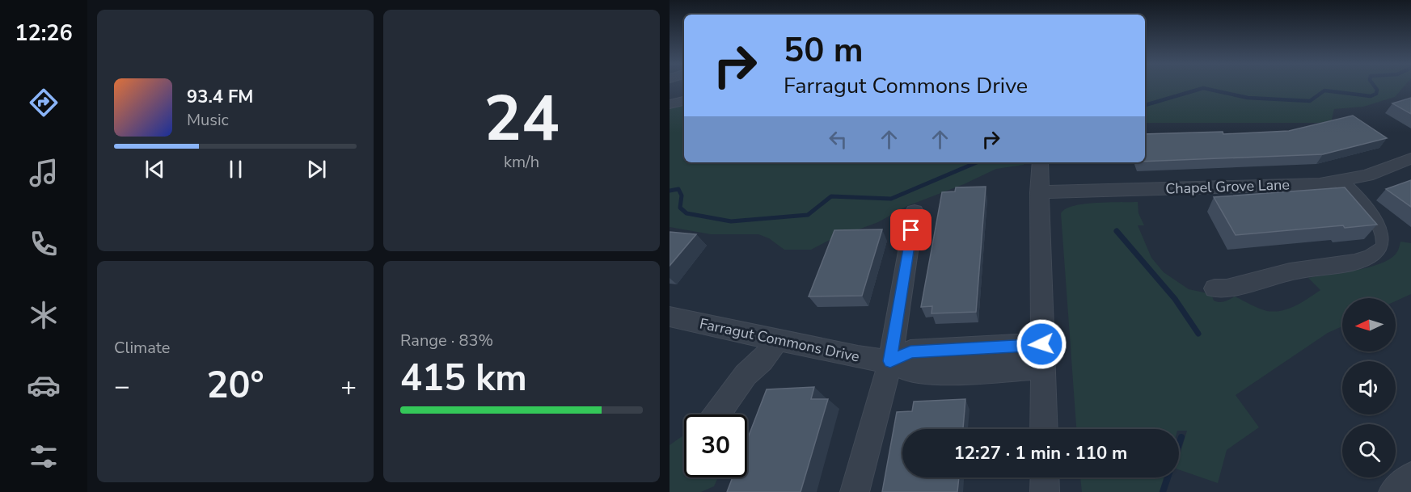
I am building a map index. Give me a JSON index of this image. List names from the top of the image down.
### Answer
{
  "streets": {
    "street": ["Chapel Grove Lane", "Farragut Commons Drive"]
  },
  "north": "left",
  "page": {
    "tabs": "12:26",
    "tile": [
      ["24", "km/h"],
      "Climate",
      ["Range · 83%", "415 km"]
    ],
    "turn": ["50 m", "Farragut Commons Drive"],
    "song": ["93.4 FM", "Music"],
    "heat": ["−", "20°", "+"],
    "limit": "30",
    "trip": "12:27 · 1 min · 110 m"
  }
}
